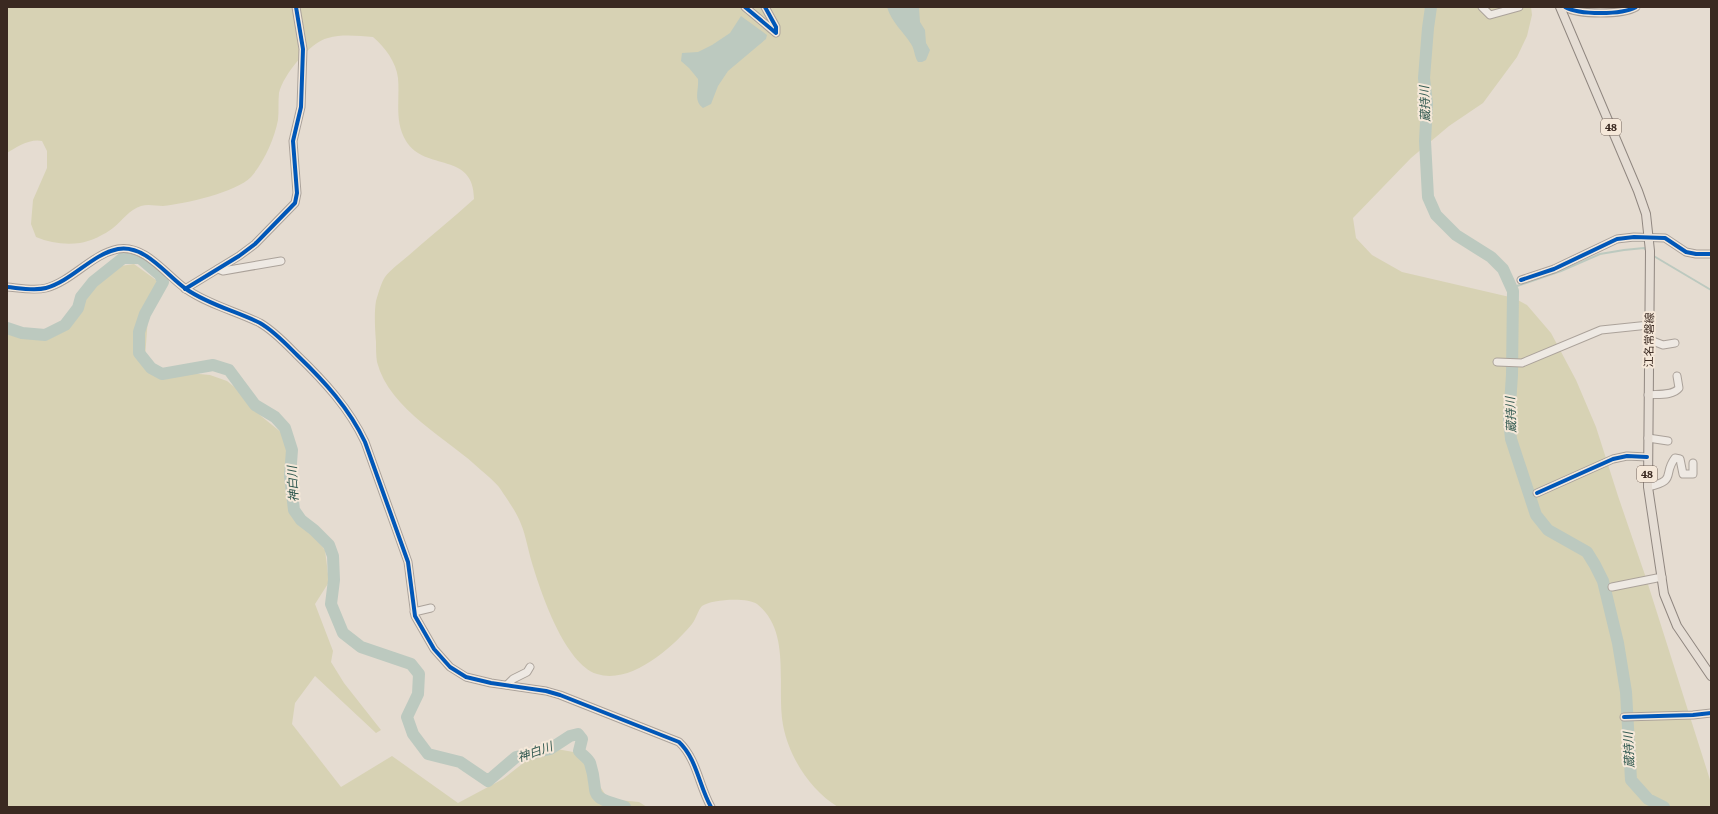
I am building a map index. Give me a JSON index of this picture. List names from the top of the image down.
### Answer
{
  "streets": {
    "main road": ["48", "江名常磐線"]
  },
  "water": ["蔵持川", "神白川"]
}
